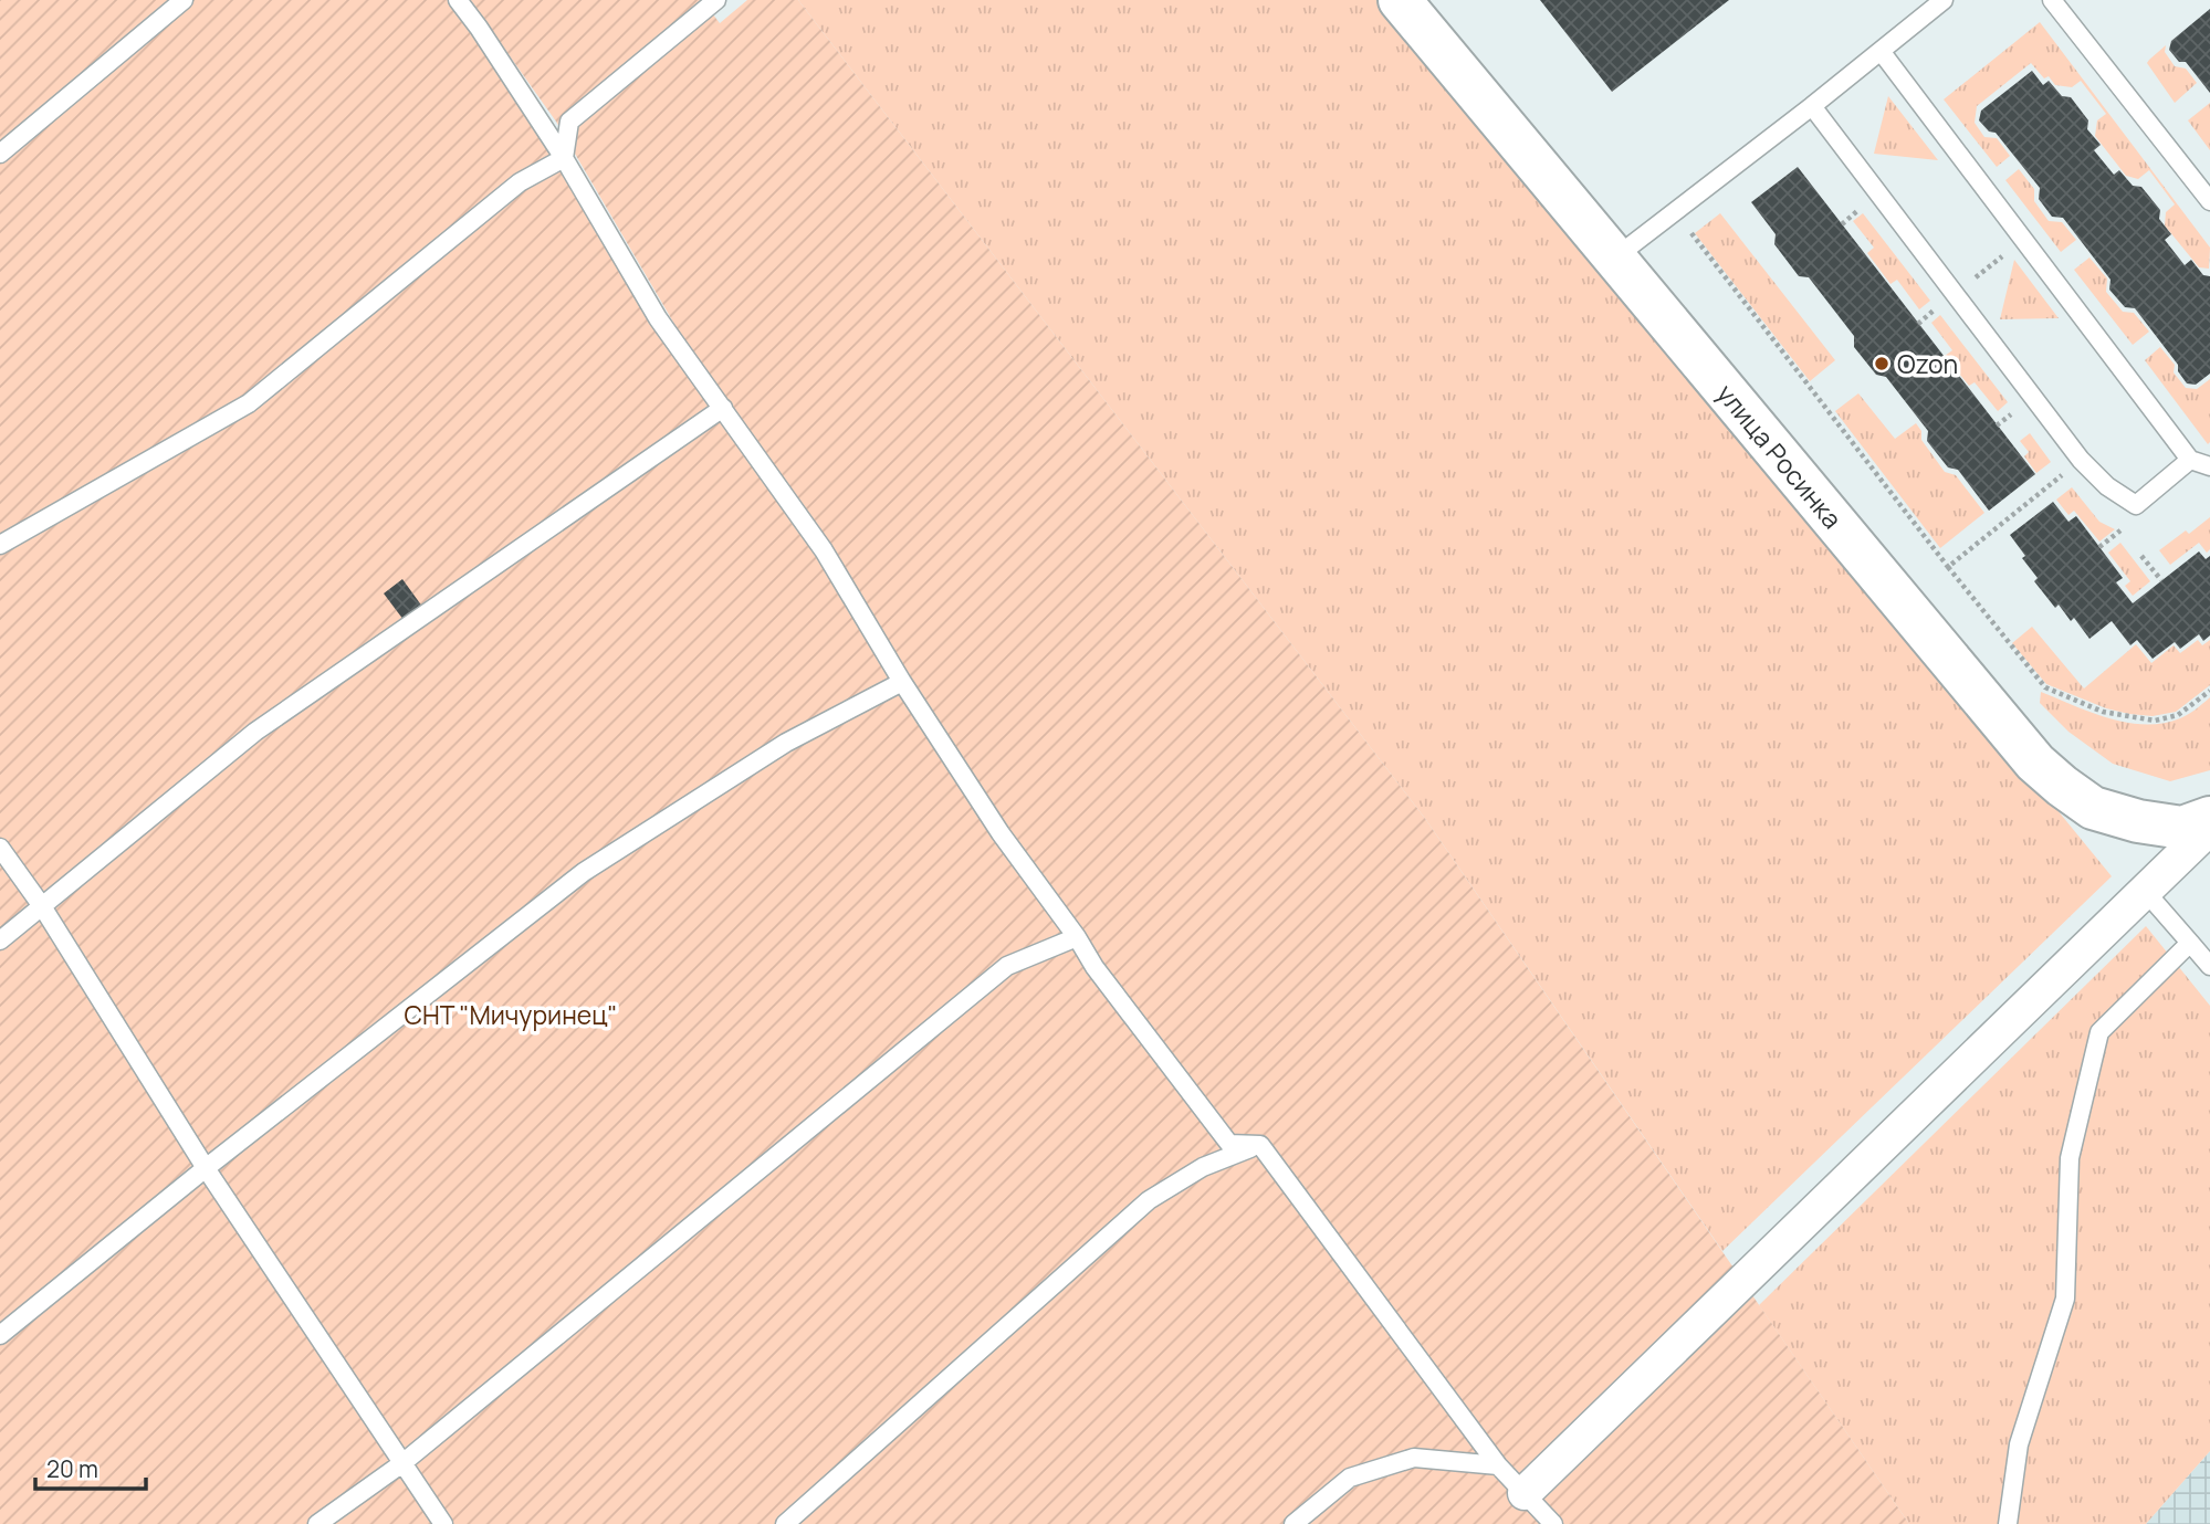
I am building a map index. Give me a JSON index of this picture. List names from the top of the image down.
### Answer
{
  "streets": {
    "main road": ["улица Росинка"]
  },
  "parks": ["СНТ \"Мичуринец\""],
  "places": ["Ozon"],
  "scale_bar": "20 m"
}
